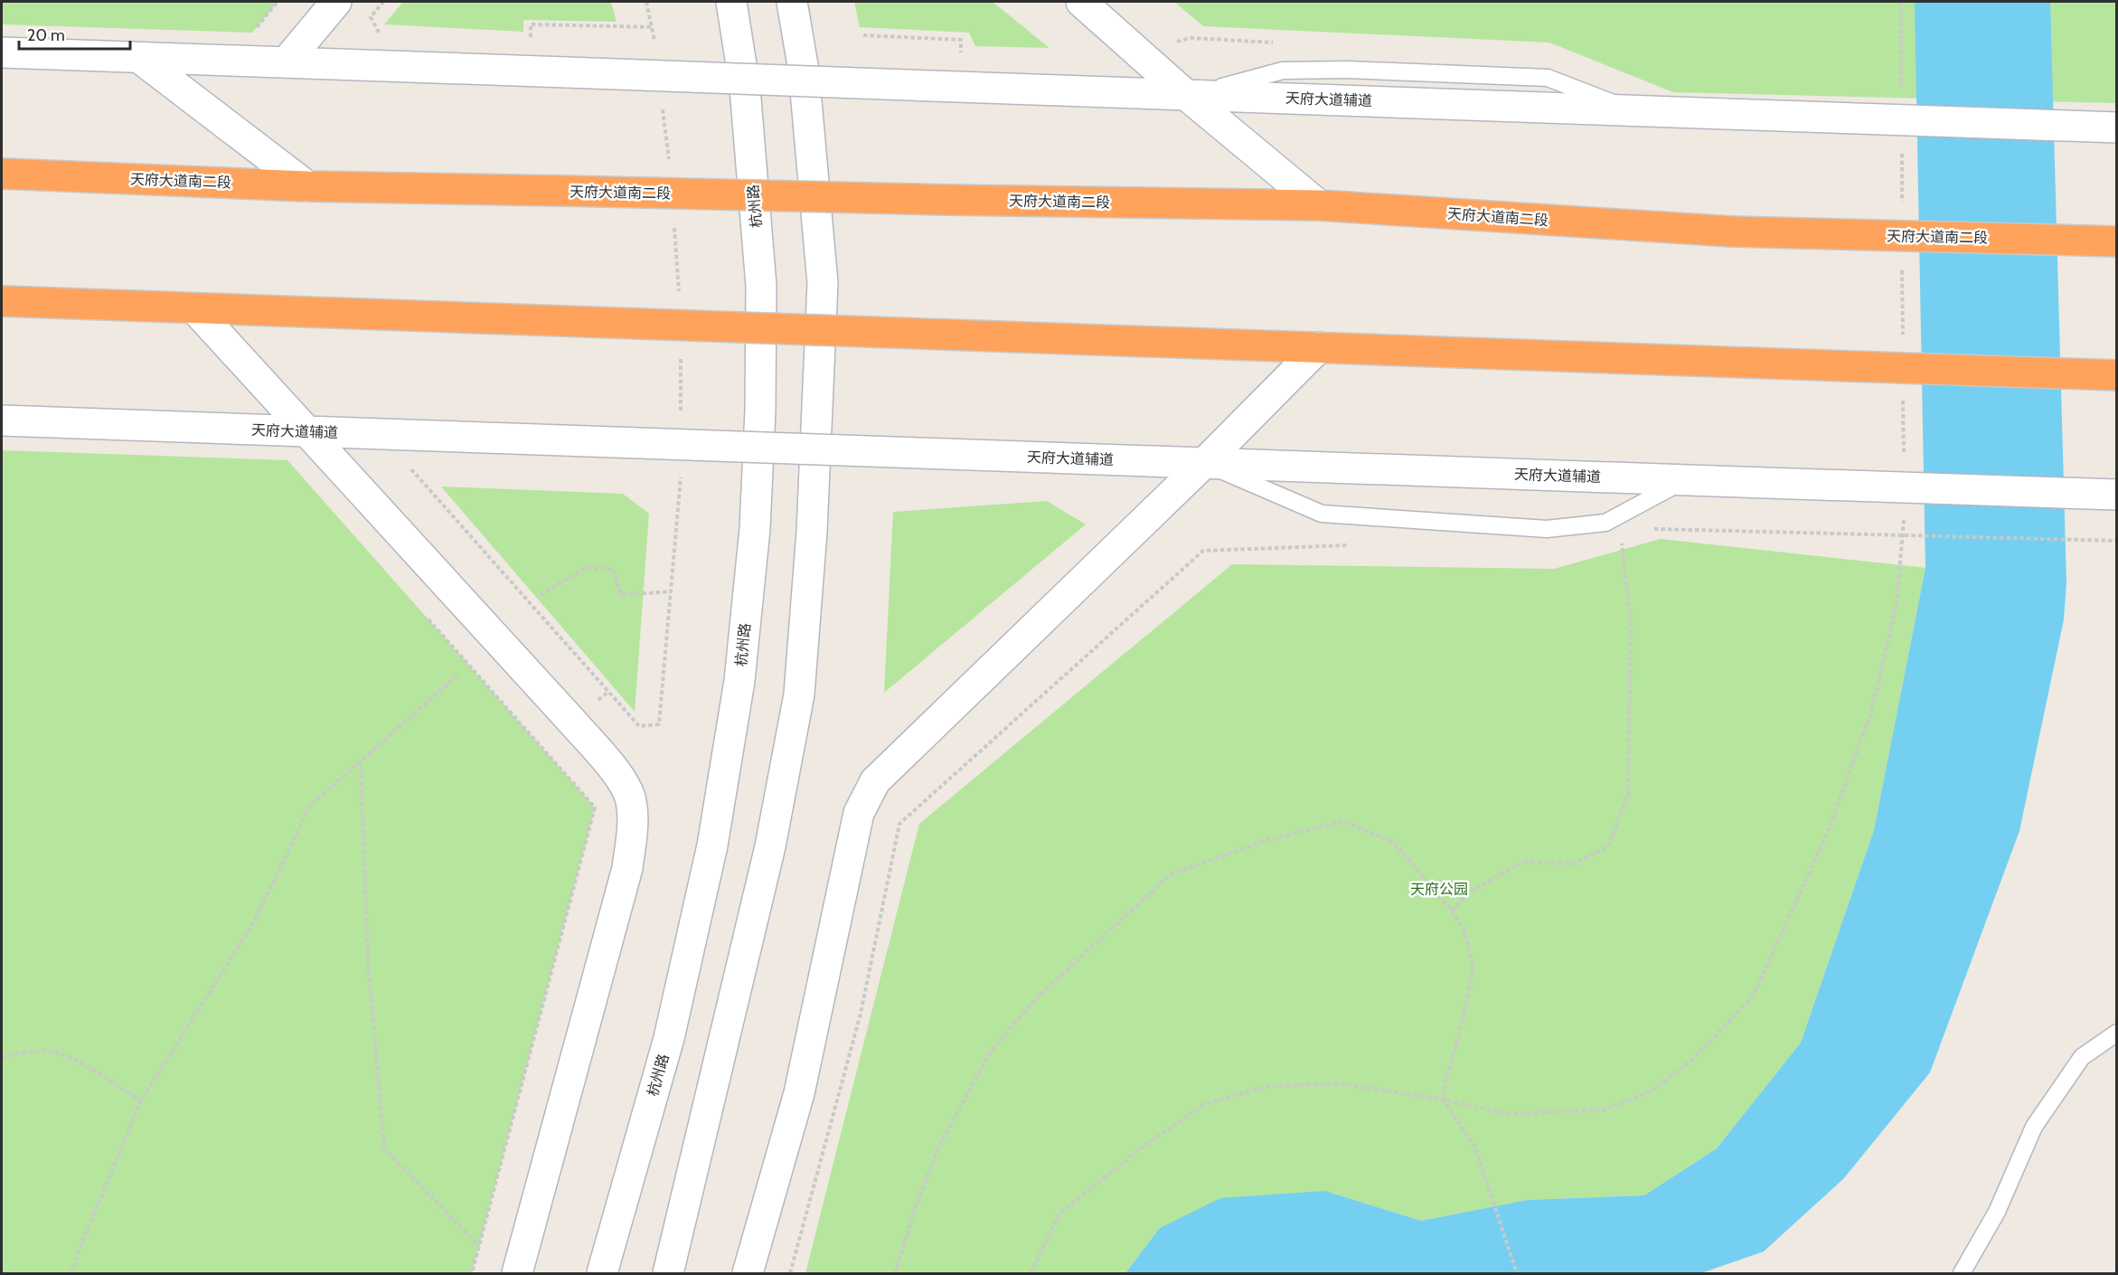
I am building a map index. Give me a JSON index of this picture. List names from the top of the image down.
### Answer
{
  "streets": {
    "highway": ["天府大道南二段"],
    "main road": ["天府大道辅道", "杭州路"]
  },
  "parks": ["天府公园"],
  "scale_bar": "20 m"
}
